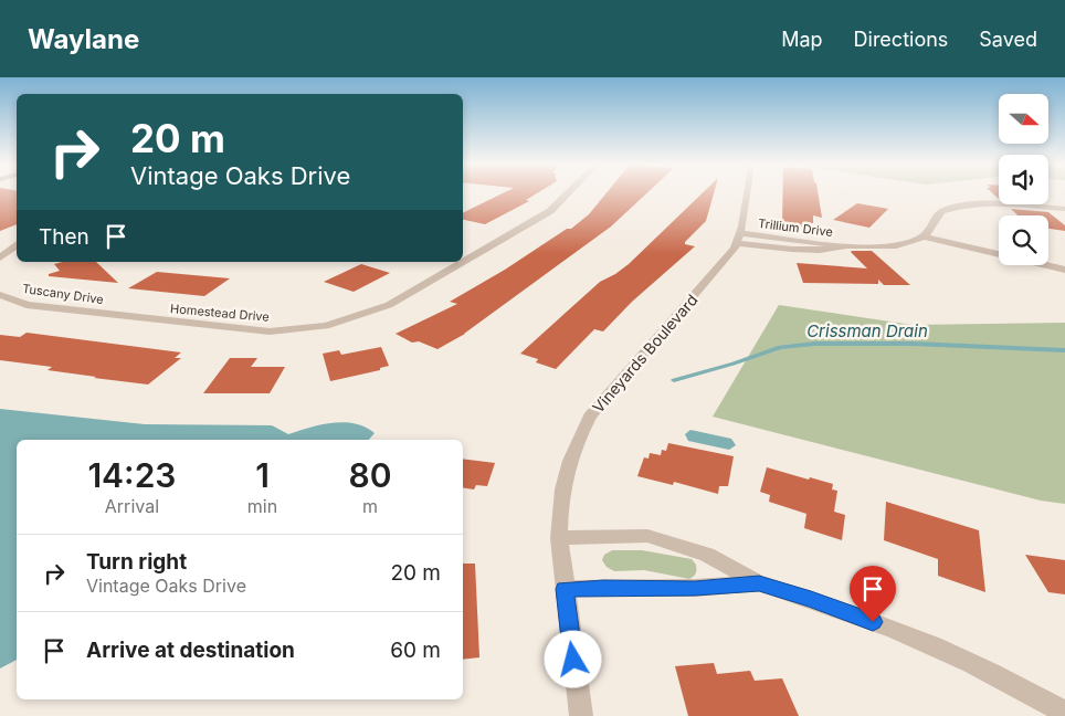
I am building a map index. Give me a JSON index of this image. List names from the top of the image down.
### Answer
{
  "streets": {
    "street": [
      "Trillium Drive",
      "Tuscany Drive",
      "Homestead Drive",
      "Vineyards Boulevard"
    ]
  },
  "crossings": [
    ["Trillium Drive", "Vineyards Boulevard"],
    ["Tuscany Drive", "Homestead Drive"]
  ],
  "water": ["Crissman Drain"],
  "north": "right",
  "page": {
    "header": "Waylane",
    "nav": ["Map", "Directions", "Saved"],
    "turn": ["20 m", "Vintage Oaks Drive"],
    "then": "Then",
    "eta": [
      "14:23",
      "Arrival",
      "1",
      "min",
      "80",
      "m"
    ],
    "list": [
      {
        "name": "Turn right",
        "note": "Vintage Oaks Drive",
        "value": "20 m"
      },
      {
        "name": "Arrive at destination",
        "value": "60 m"
      }
    ]
  }
}
